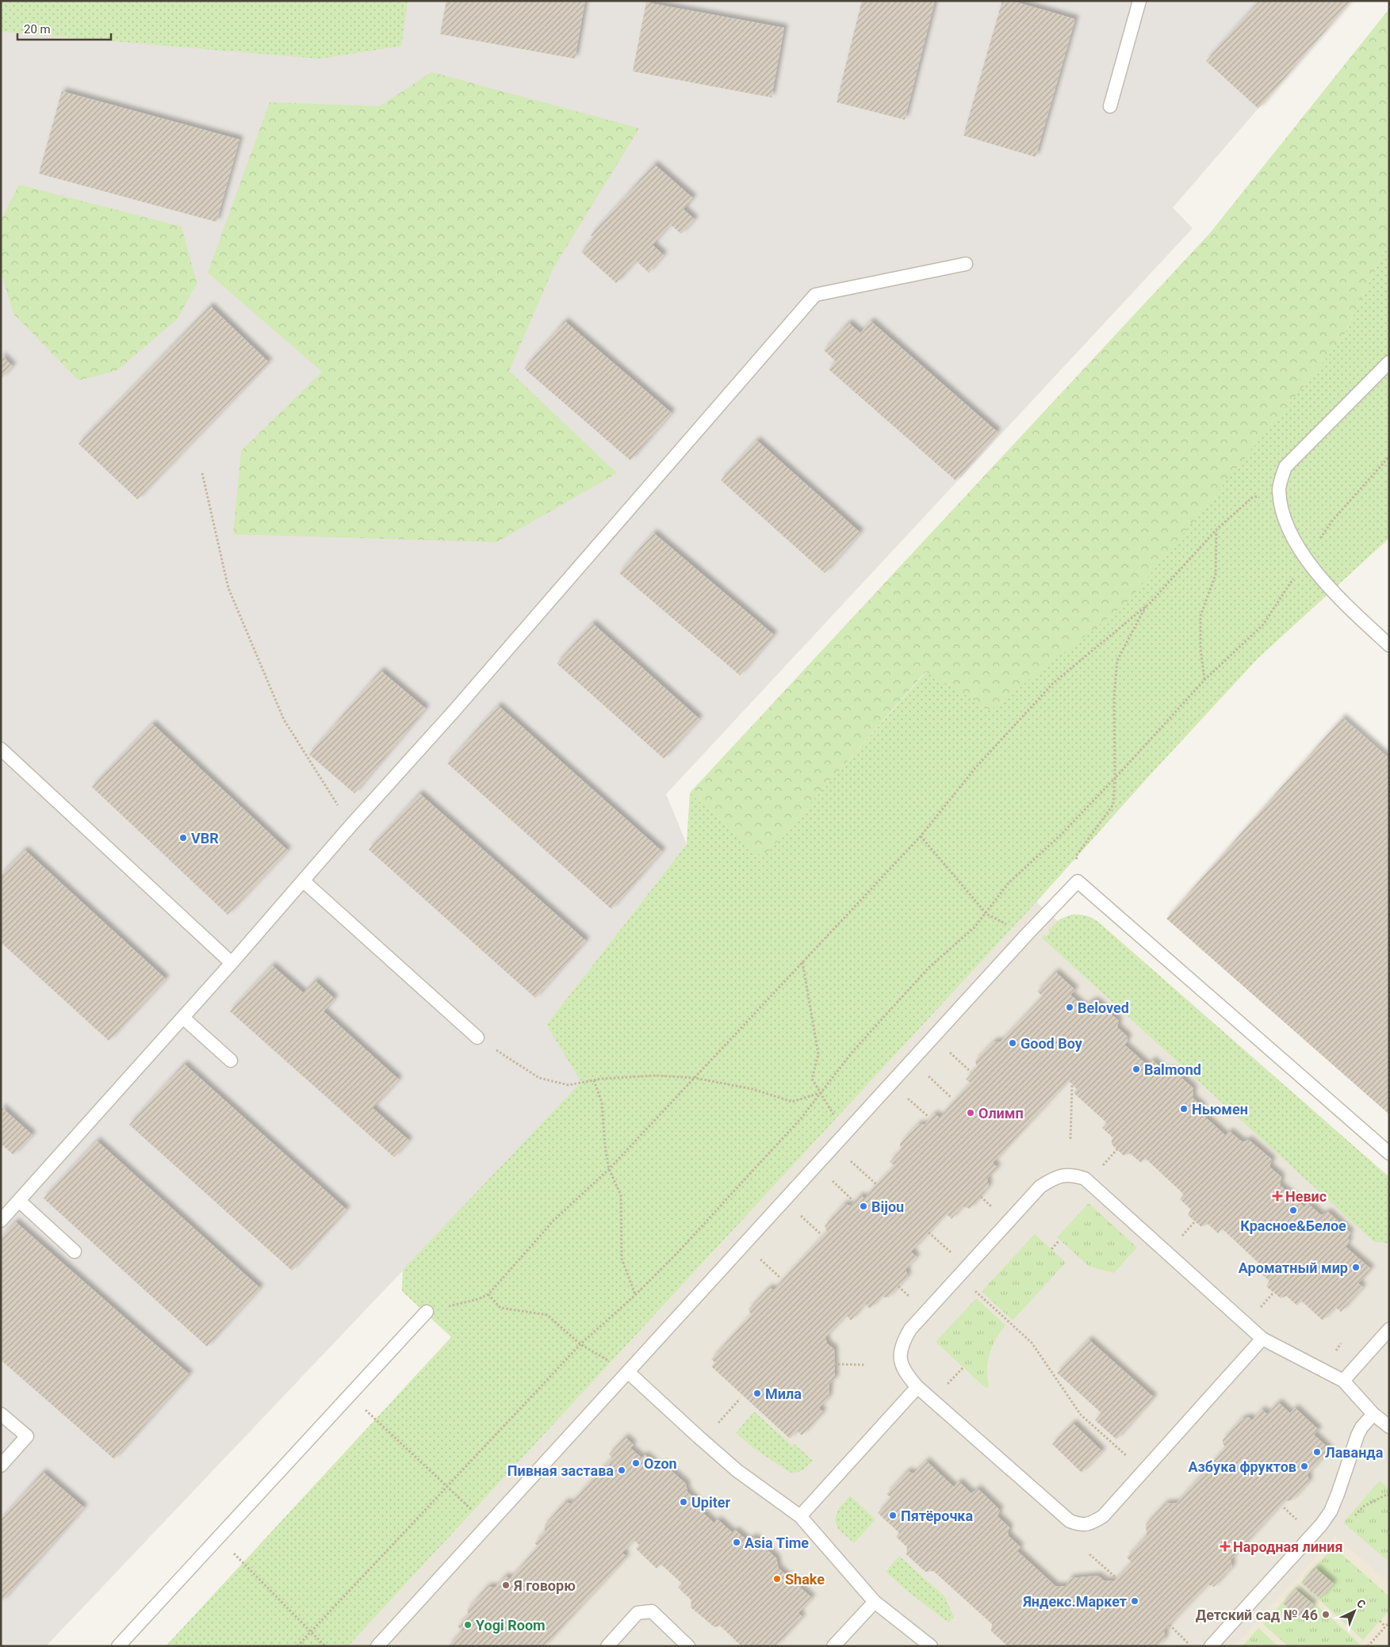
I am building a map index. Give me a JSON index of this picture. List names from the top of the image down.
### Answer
{
  "places": {
    "other": [
      "VBR",
      "Beloved",
      "Good Boy",
      "Balmond",
      "Ньюмен",
      "Олимп",
      "Bijou",
      "Красное&Белое",
      "Ароматный мир",
      "Мила",
      "Лаванда",
      "Ozon",
      "Азбука фруктов",
      "Пивная застава",
      "Upiter",
      "Пятёрочка",
      "Asia Time",
      "Shake",
      "Я говорю",
      "Яндекс.Маркет",
      "Детский сад № 46",
      "Yogi Room"
    ],
    "health": ["Невис", "Народная линия"]
  },
  "scale_bar": "20 m",
  "north": "top right"
}
